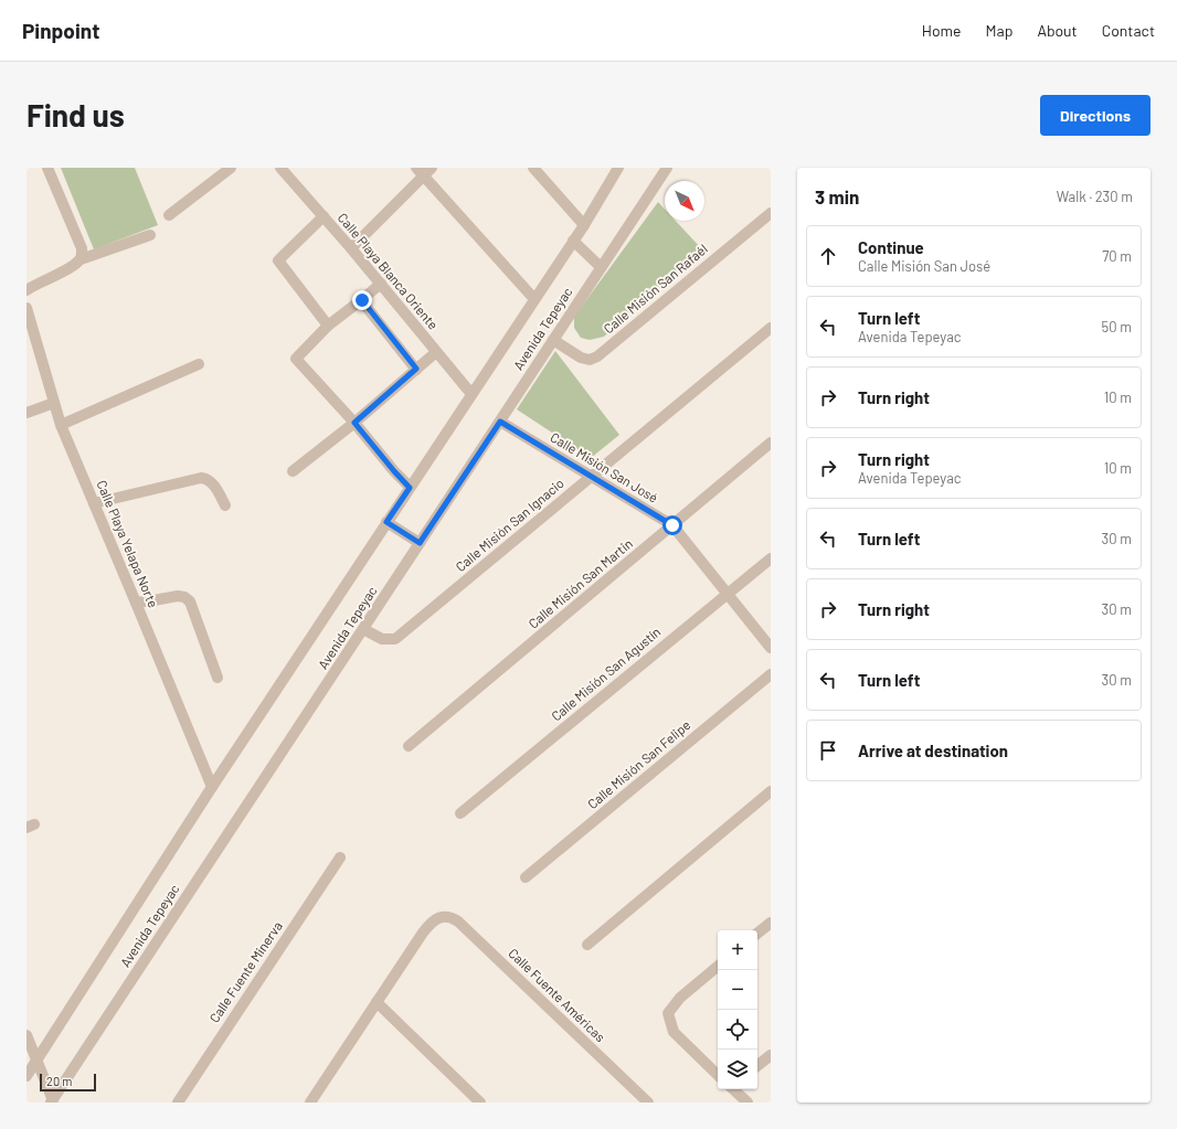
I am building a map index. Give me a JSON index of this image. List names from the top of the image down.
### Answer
{
  "streets": {
    "street": [
      "Calle Playa Blanca Oriente",
      "Calle Misión San Rafaél",
      "Avenida Tepeyac",
      "Calle Misión San José",
      "Calle Misión San Ignacio",
      "Calle Playa Yelapa Norte",
      "Calle Misión San Martin",
      "Calle Misión San Agustín",
      "Calle Misión San Felipe",
      "Calle Fuente Minerva",
      "Calle Fuente Américas"
    ]
  },
  "crossings": [
    ["Calle Playa Blanca Oriente", "Avenida Tepeyac"],
    ["Calle Misión San Rafaél", "Avenida Tepeyac"],
    ["Avenida Tepeyac", "Calle Misión San José"],
    ["Avenida Tepeyac", "Calle Misión San Ignacio"],
    ["Avenida Tepeyac", "Calle Playa Yelapa Norte"],
    ["Calle Misión San José", "Calle Misión San Ignacio"],
    ["Calle Misión San José", "Calle Misión San Martin"],
    ["Calle Misión San José", "Calle Misión San Agustín"]
  ],
  "scale_bar": "20 m",
  "north": "bottom right",
  "page": {
    "header": "Pinpoint",
    "nav": [
      "Home",
      "Map",
      "About",
      "Contact"
    ],
    "buttons": "Directions",
    "title": "Find us",
    "heading": ["3 min", "Walk · 230 m"],
    "list": [
      ["Continue", "Calle Misión San José", "70 m"],
      ["Turn left", "Avenida Tepeyac", "50 m"],
      ["Turn right", "10 m"],
      ["Turn right", "Avenida Tepeyac", "10 m"],
      ["Turn left", "30 m"],
      ["Turn right", "30 m"],
      ["Turn left", "30 m"],
      "Arrive at destination"
    ],
    "map_buttons": ["+", "−"],
    "scale": "20 m"
  }
}
